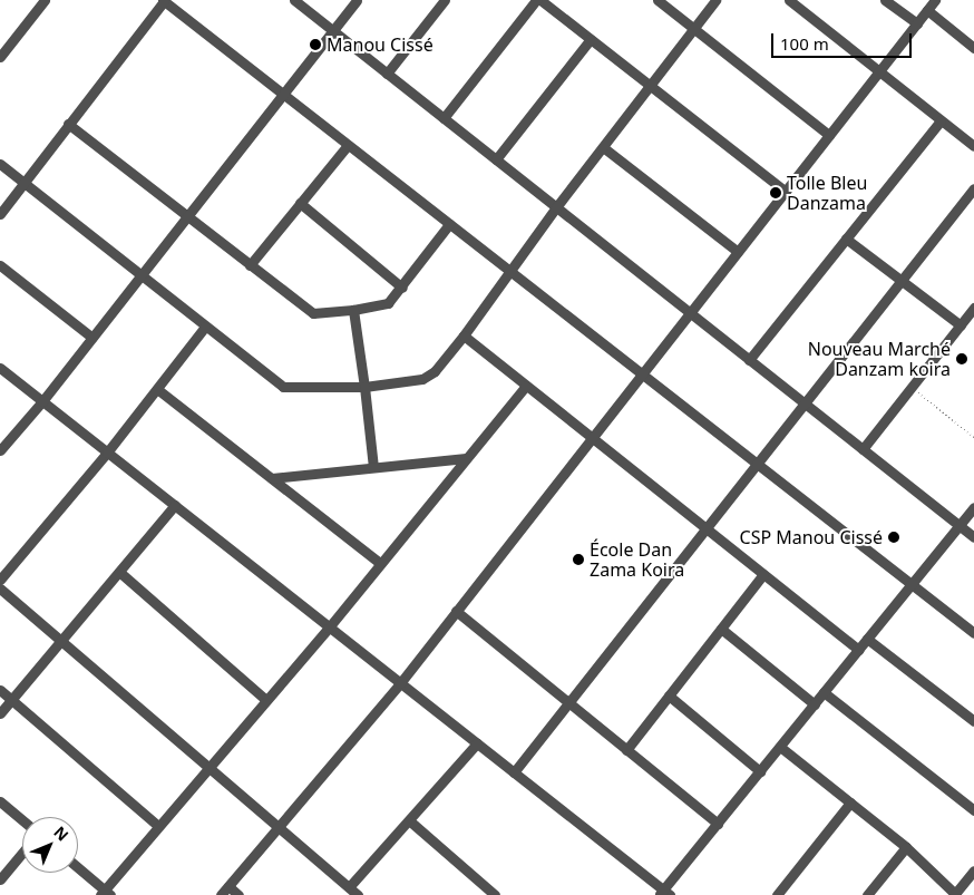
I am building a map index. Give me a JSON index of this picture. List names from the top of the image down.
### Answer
{
  "places": [
    "Manou Cissé",
    "Tolle Bleu Danzama",
    "Nouveau Marché Danzam koira",
    "CSP Manou Cissé",
    "École Dan Zama Koira"
  ],
  "scale_bar": "100 m",
  "north": "top right"
}
